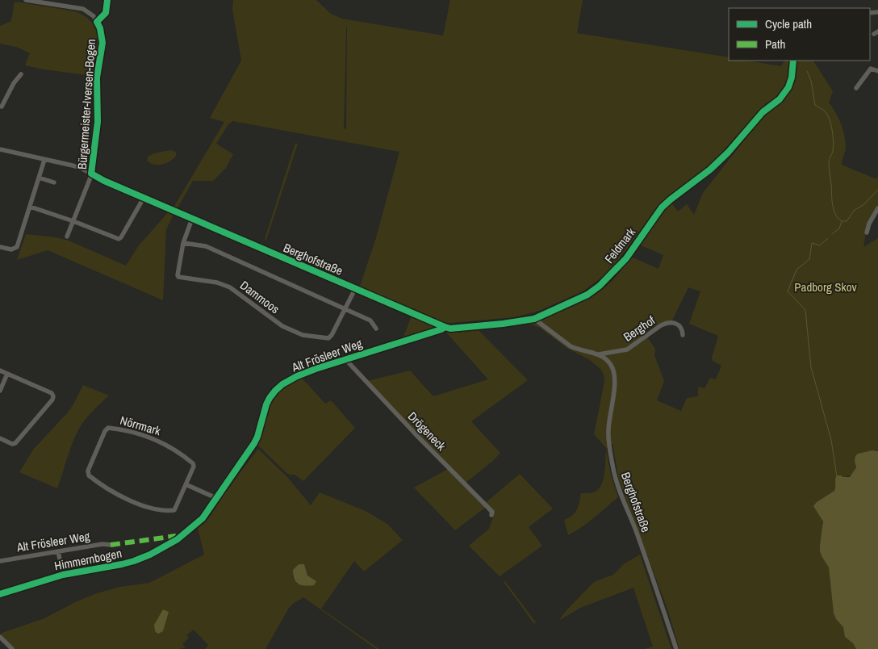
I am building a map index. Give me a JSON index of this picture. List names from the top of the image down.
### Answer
{
  "streets": {
    "street": [
      "Bürgermeister-Iversen-Bogen",
      "Feldmark",
      "Berghofstraße",
      "Dammoos",
      "Berghof",
      "Alt Frösleer Weg",
      "Nörrmark",
      "Drögeneck",
      "Himmernbogen"
    ]
  },
  "crossings": [
    ["Bürgermeister-Iversen-Bogen", "Berghofstraße"],
    ["Feldmark", "Berghofstraße"],
    ["Berghofstraße", "Dammoos"],
    ["Berghofstraße", "Berghof"],
    ["Berghofstraße", "Alt Frösleer Weg"],
    ["Alt Frösleer Weg", "Drögeneck"],
    ["Alt Frösleer Weg", "Himmernbogen"]
  ],
  "parks": ["Padborg Skov"],
  "legend": ["Cycle path", "Path"]
}
